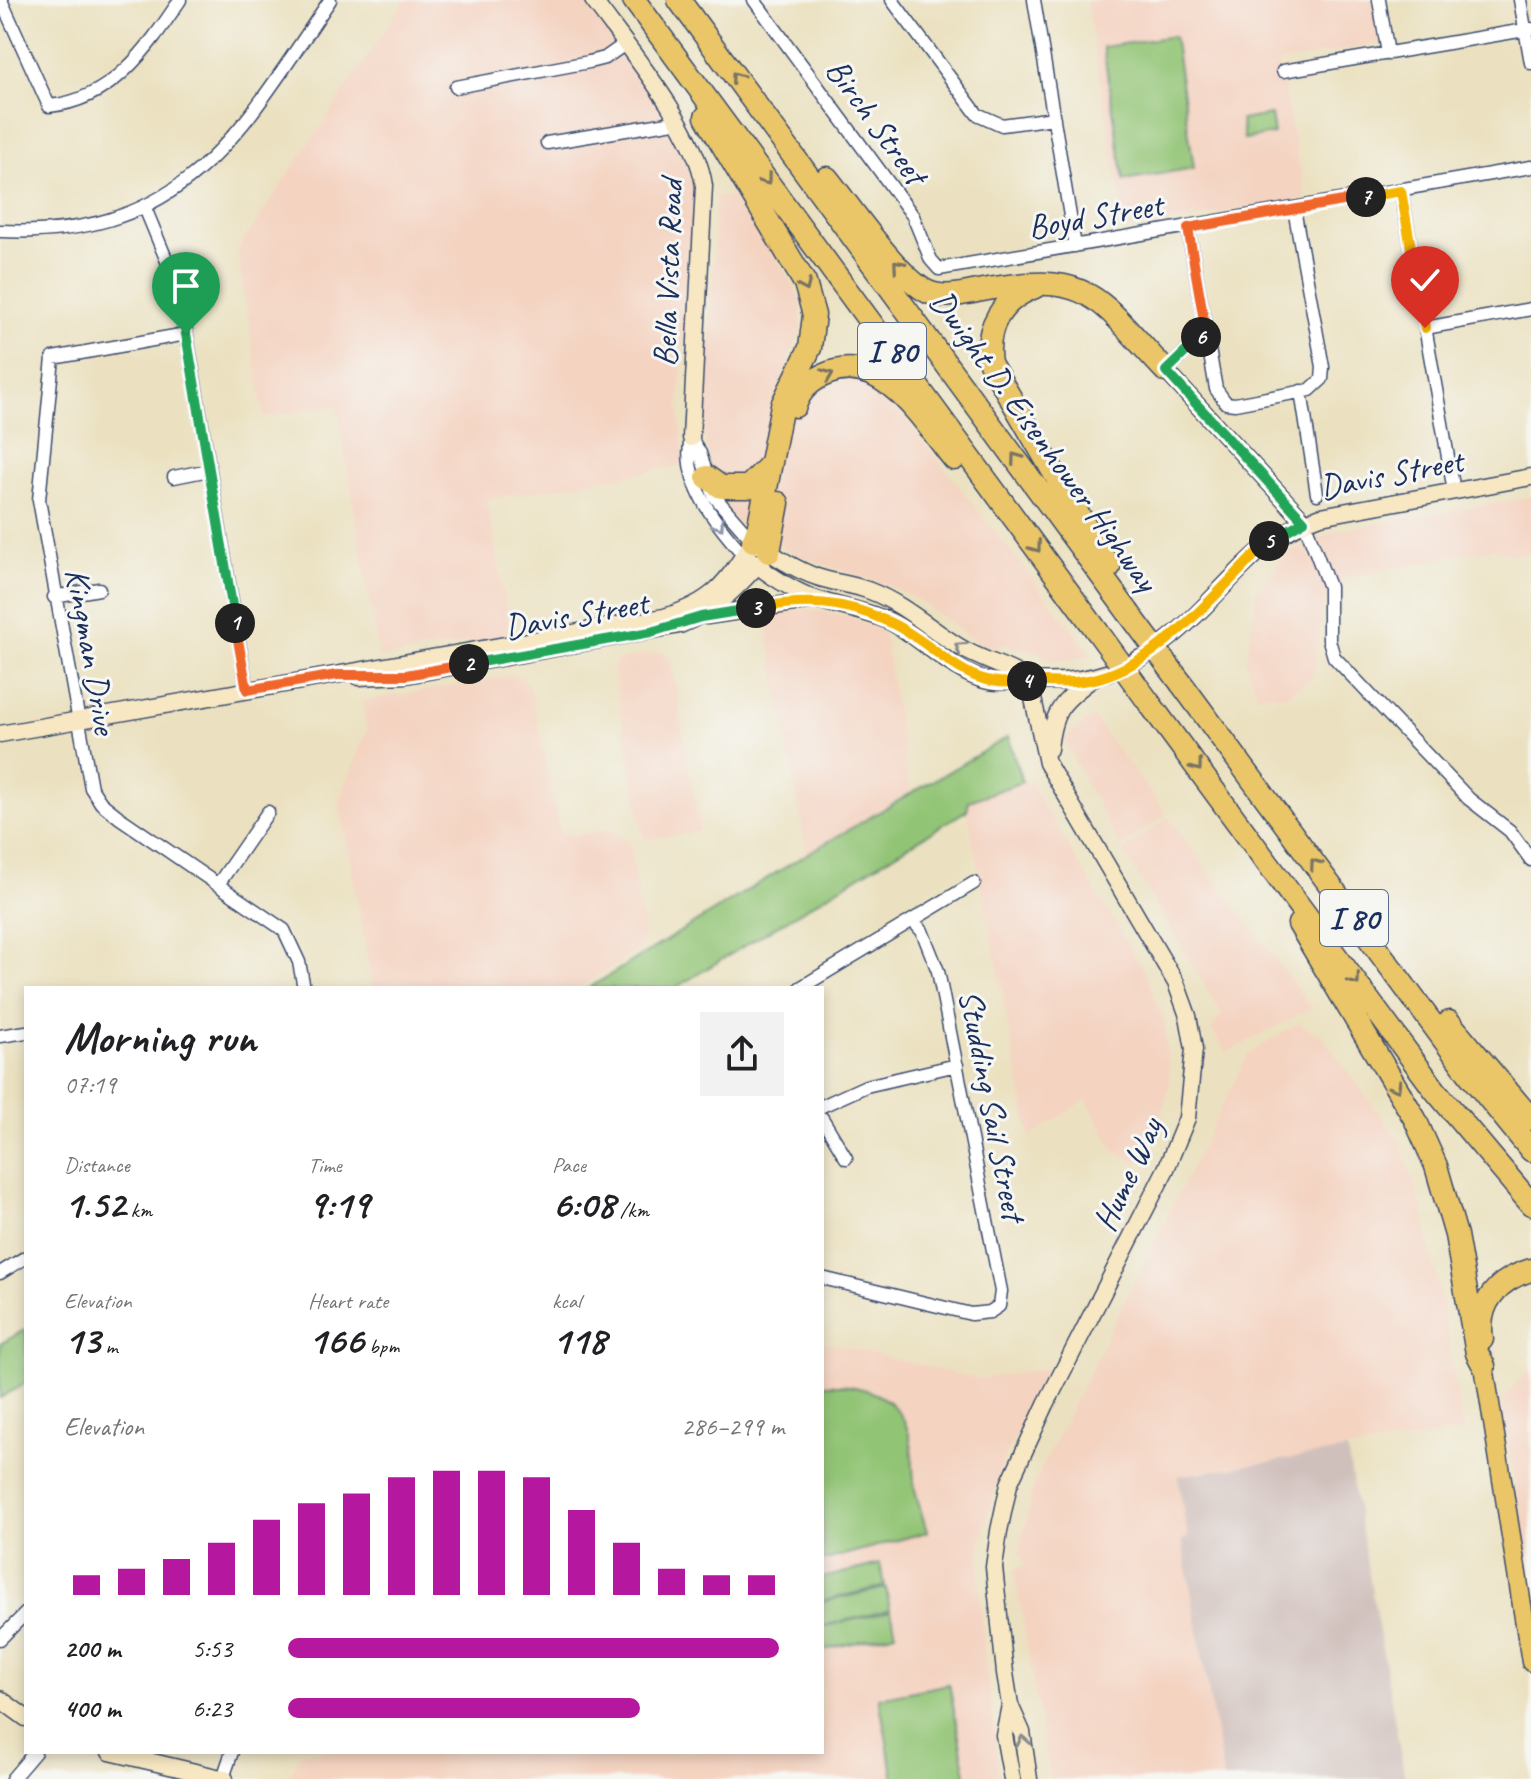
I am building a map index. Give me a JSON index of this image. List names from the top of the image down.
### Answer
{
  "streets": {
    "highway": ["I 80", "Dwight D. Eisenhower Highway"],
    "street": [
      "Birch Street",
      "Boyd Street",
      "Bella Vista Road",
      "Davis Street",
      "Kingman Drive",
      "Studding Sail Street",
      "Hume Way"
    ]
  },
  "crossings": [
    ["Birch Street", "Boyd Street"],
    ["Bella Vista Road", "Davis Street"],
    ["Davis Street", "Kingman Drive"],
    ["Davis Street", "Hume Way"]
  ],
  "page": {
    "pins": [
      "7",
      "6",
      "5",
      "3",
      "1",
      "2",
      "4"
    ],
    "heading": ["Morning run", "07:19"],
    "stats": [
      ["Distance", "1.52 km"],
      ["Time", "9:19"],
      ["Pace", "6:08 /km"],
      ["Elevation", "13 m"],
      ["Heart rate", "166 bpm"],
      ["kcal", "118"]
    ],
    "chart": ["Elevation", "286–299 m"],
    "list": [
      {
        "name": "200 m",
        "note": "5:53"
      },
      {
        "name": "400 m",
        "note": "6:23"
      }
    ]
  }
}
